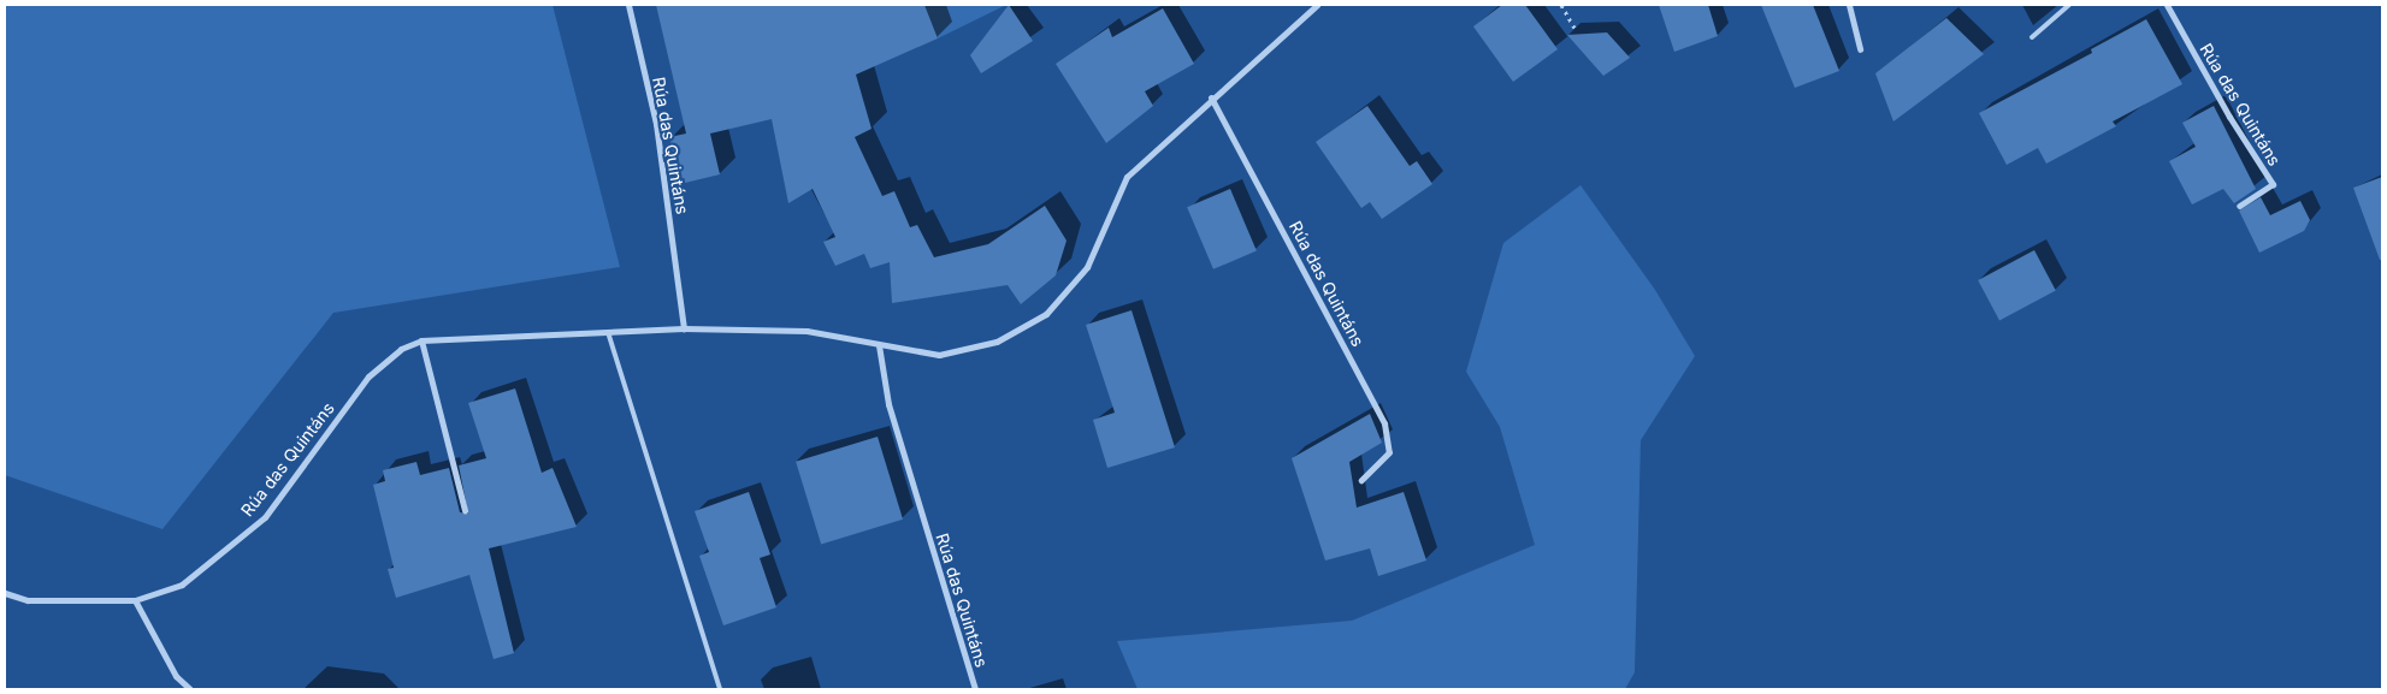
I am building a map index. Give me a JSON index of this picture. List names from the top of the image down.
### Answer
{
  "streets": {
    "street": ["Rúa das Quintáns"]
  }
}
